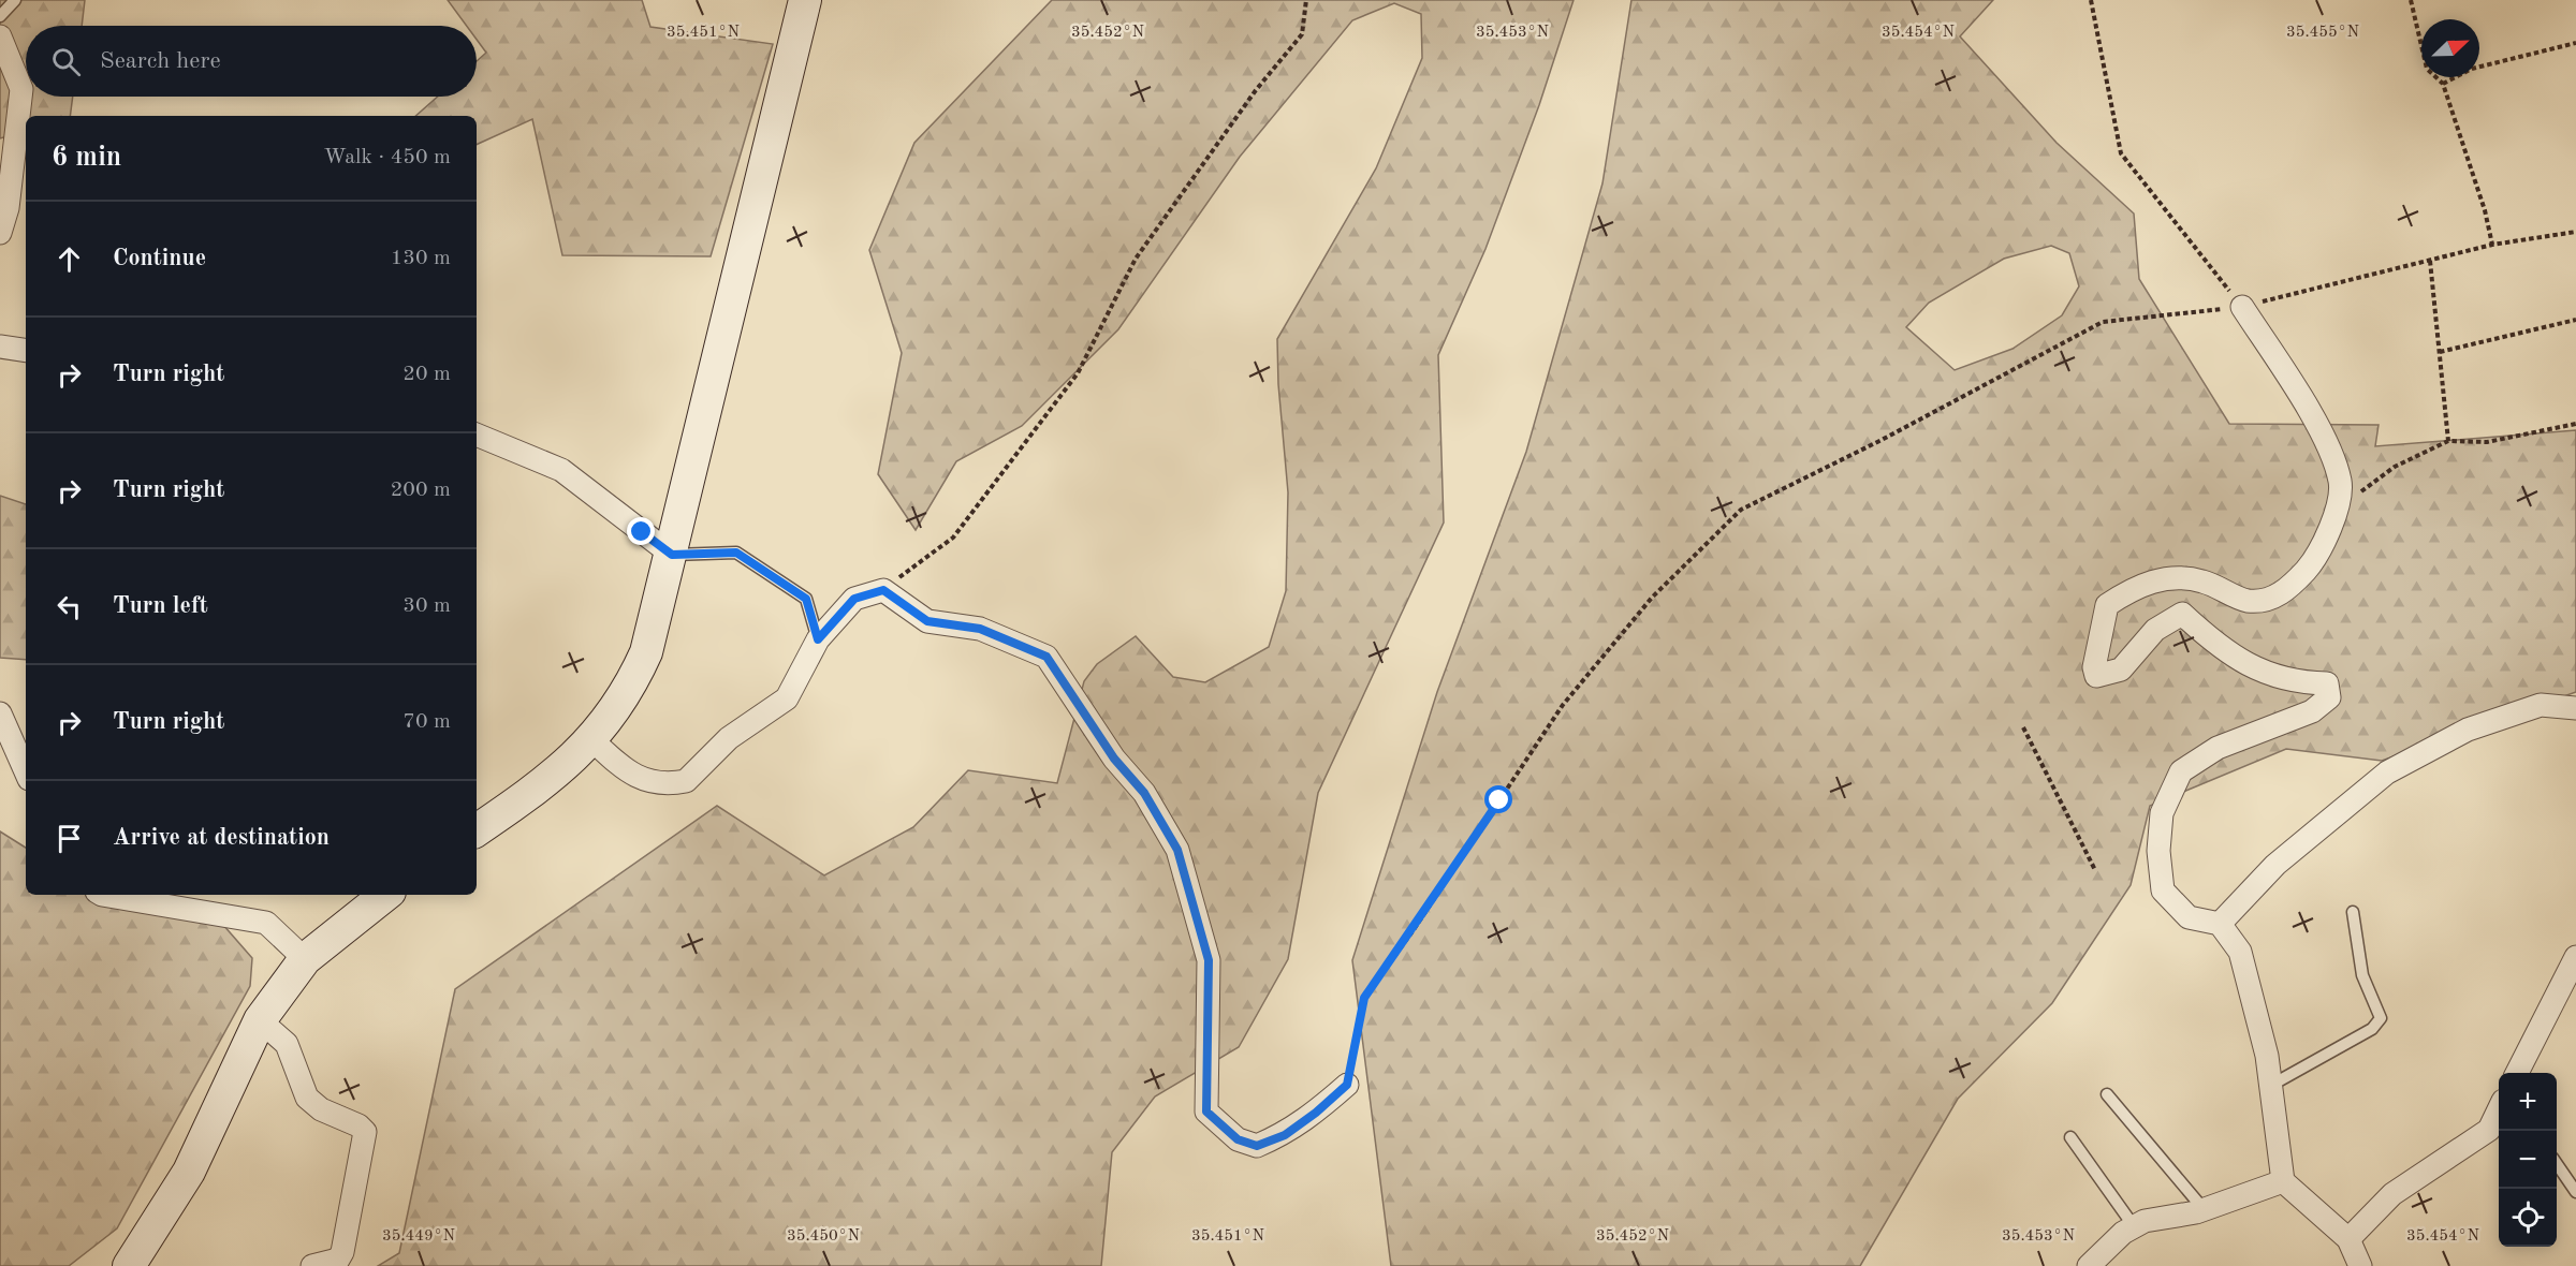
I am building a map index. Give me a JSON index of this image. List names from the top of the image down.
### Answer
{
  "north": "top right",
  "page": {
    "search": "Search here",
    "heading": ["6 min", "Walk · 450 m"],
    "list": [
      ["Continue", "130 m"],
      ["Turn right", "20 m"],
      ["Turn right", "200 m"],
      ["Turn left", "30 m"],
      ["Turn right", "70 m"],
      "Arrive at destination"
    ],
    "map_buttons": ["+", "−"]
  },
  "coordinates": [
    "35.451°N",
    "35.452°N",
    "35.453°N",
    "35.454°N",
    "35.455°N",
    "35.449°N",
    "35.450°N"
  ]
}
